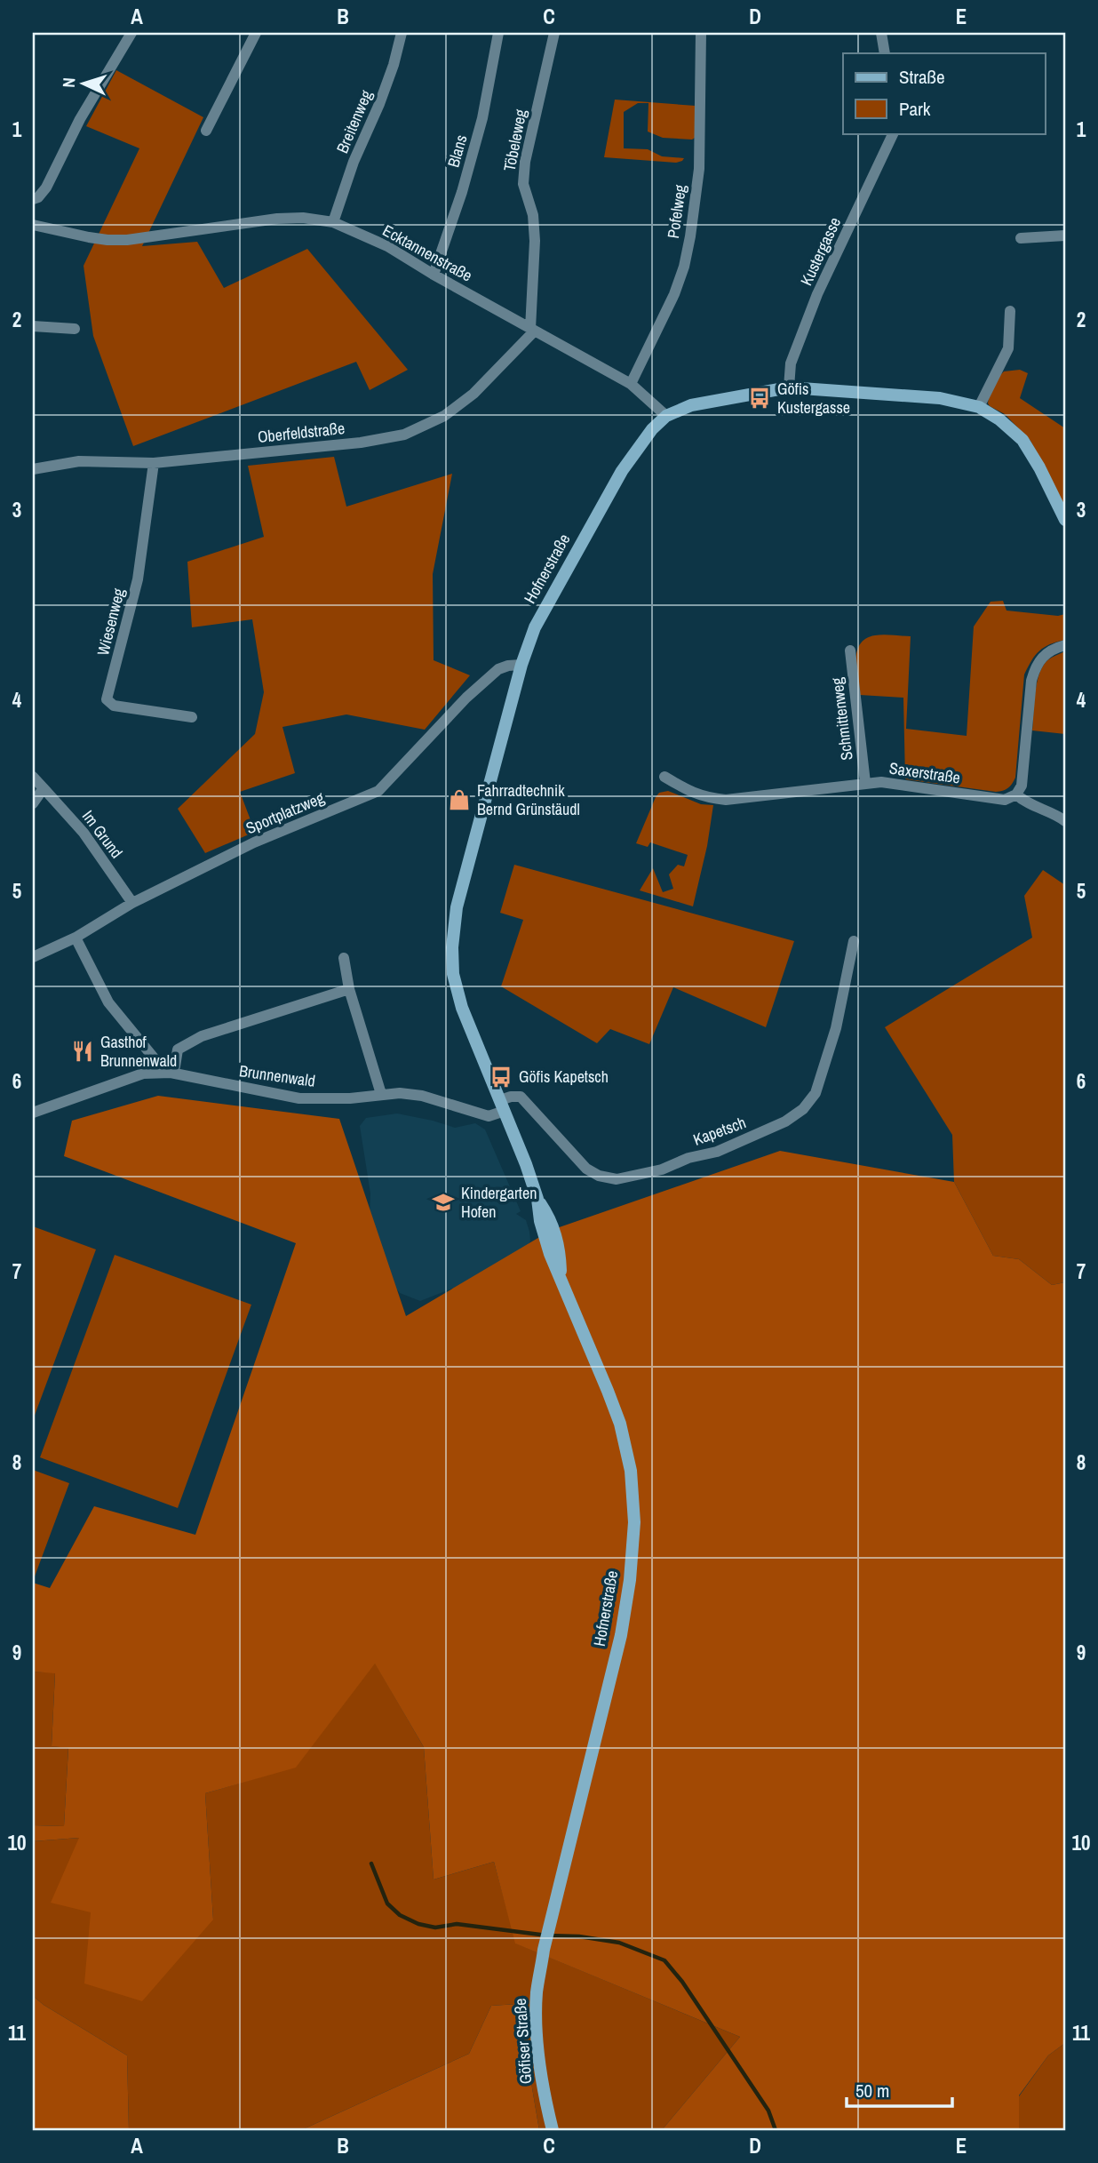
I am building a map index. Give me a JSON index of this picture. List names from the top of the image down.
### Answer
{
  "streets": {
    "main road": ["Hofnerstraße", "Göfiser Straße"],
    "street": [
      "Breitenweg",
      "Töbeleweg",
      "Blans",
      "Pofelweg",
      "Kustergasse",
      "Ecktannenstraße",
      "Oberfeldstraße",
      "Wiesenweg",
      "Schmittenweg",
      "Saxerstraße",
      "Sportplatzweg",
      "Im Grund",
      "Brunnenwald",
      "Kapetsch"
    ]
  },
  "crossings": [
    ["Breitenweg", "Ecktannenstraße"],
    ["Töbeleweg", "Ecktannenstraße"],
    ["Töbeleweg", "Oberfeldstraße"],
    ["Blans", "Ecktannenstraße"],
    ["Pofelweg", "Ecktannenstraße"],
    ["Kustergasse", "Hofnerstraße"],
    ["Ecktannenstraße", "Oberfeldstraße"],
    ["Ecktannenstraße", "Hofnerstraße"],
    ["Oberfeldstraße", "Wiesenweg"],
    ["Hofnerstraße", "Sportplatzweg"],
    ["Hofnerstraße", "Brunnenwald"],
    ["Hofnerstraße", "Kapetsch"],
    ["Hofnerstraße", "Göfiser Straße"],
    ["Schmittenweg", "Saxerstraße"],
    ["Sportplatzweg", "Im Grund"],
    ["Brunnenwald", "Kapetsch"]
  ],
  "places": {
    "bus stop": ["Göfis Kustergasse", "Göfis Kapetsch"],
    "shop": ["Fahrradtechnik Bernd Grünstäudl"],
    "restaurant": ["Gasthof Brunnenwald"],
    "school or university": ["Kindergarten Hofen"]
  },
  "legend": ["Straße", "Park"],
  "scale_bar": "50 m",
  "north": "left",
  "grid": {
    "columns": [
      "A",
      "B",
      "C",
      "D",
      "E"
    ],
    "rows": [
      "1",
      "2",
      "3",
      "4",
      "5",
      "6",
      "7",
      "8",
      "9",
      "10",
      "11"
    ]
  }
}
